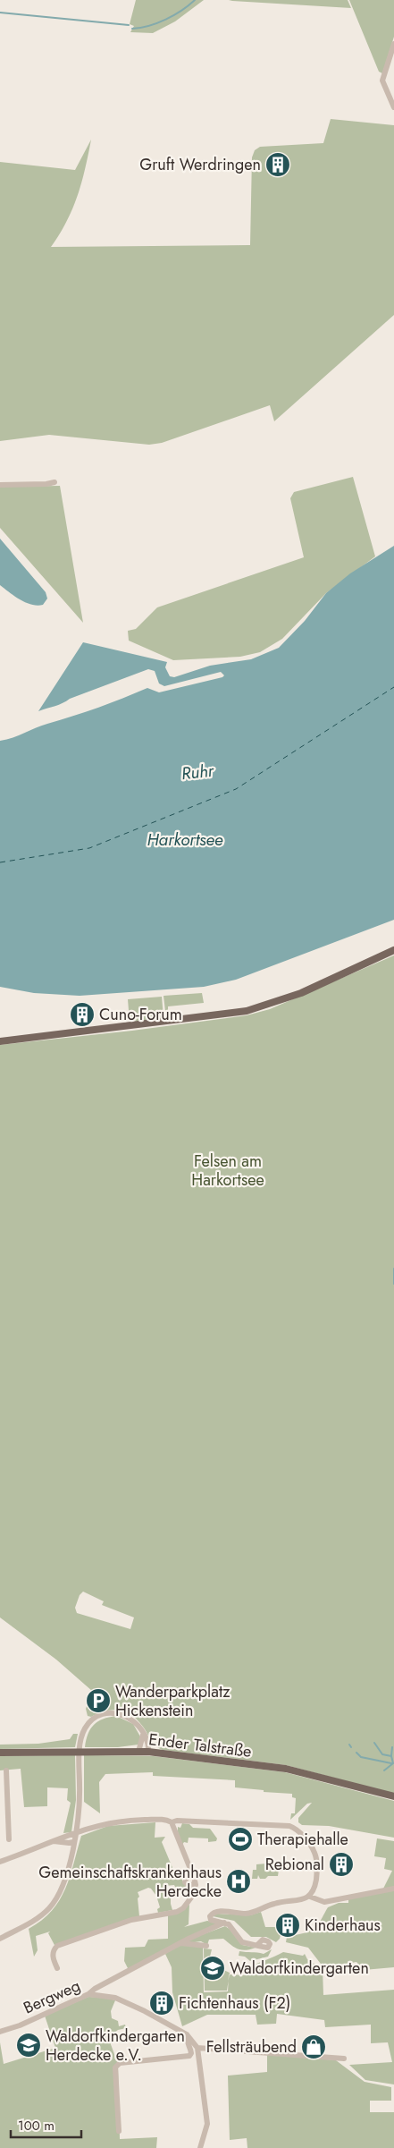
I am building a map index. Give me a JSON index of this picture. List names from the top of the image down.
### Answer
{
  "streets": {
    "main road": ["Ender Talstraße"],
    "street": ["Bergweg"]
  },
  "water": ["Ruhr", "Harkortsee"],
  "parks": ["Felsen am Harkortsee"],
  "places": {
    "building": [
      "Gruft Werdringen",
      "Cuno-Forum",
      "Rebional",
      "Kinderhaus",
      "Fichtenhaus (F2)"
    ],
    "parking": ["Wanderparkplatz Hickenstein"],
    "sports": ["Therapiehalle"],
    "hospital": ["Gemeinschaftskrankenhaus Herdecke"],
    "school or university": ["Waldorfkindergarten", "Waldorfkindergarten Herdecke e.V."],
    "shop": ["Fellsträubend"]
  },
  "scale_bar": "100 m"
}
